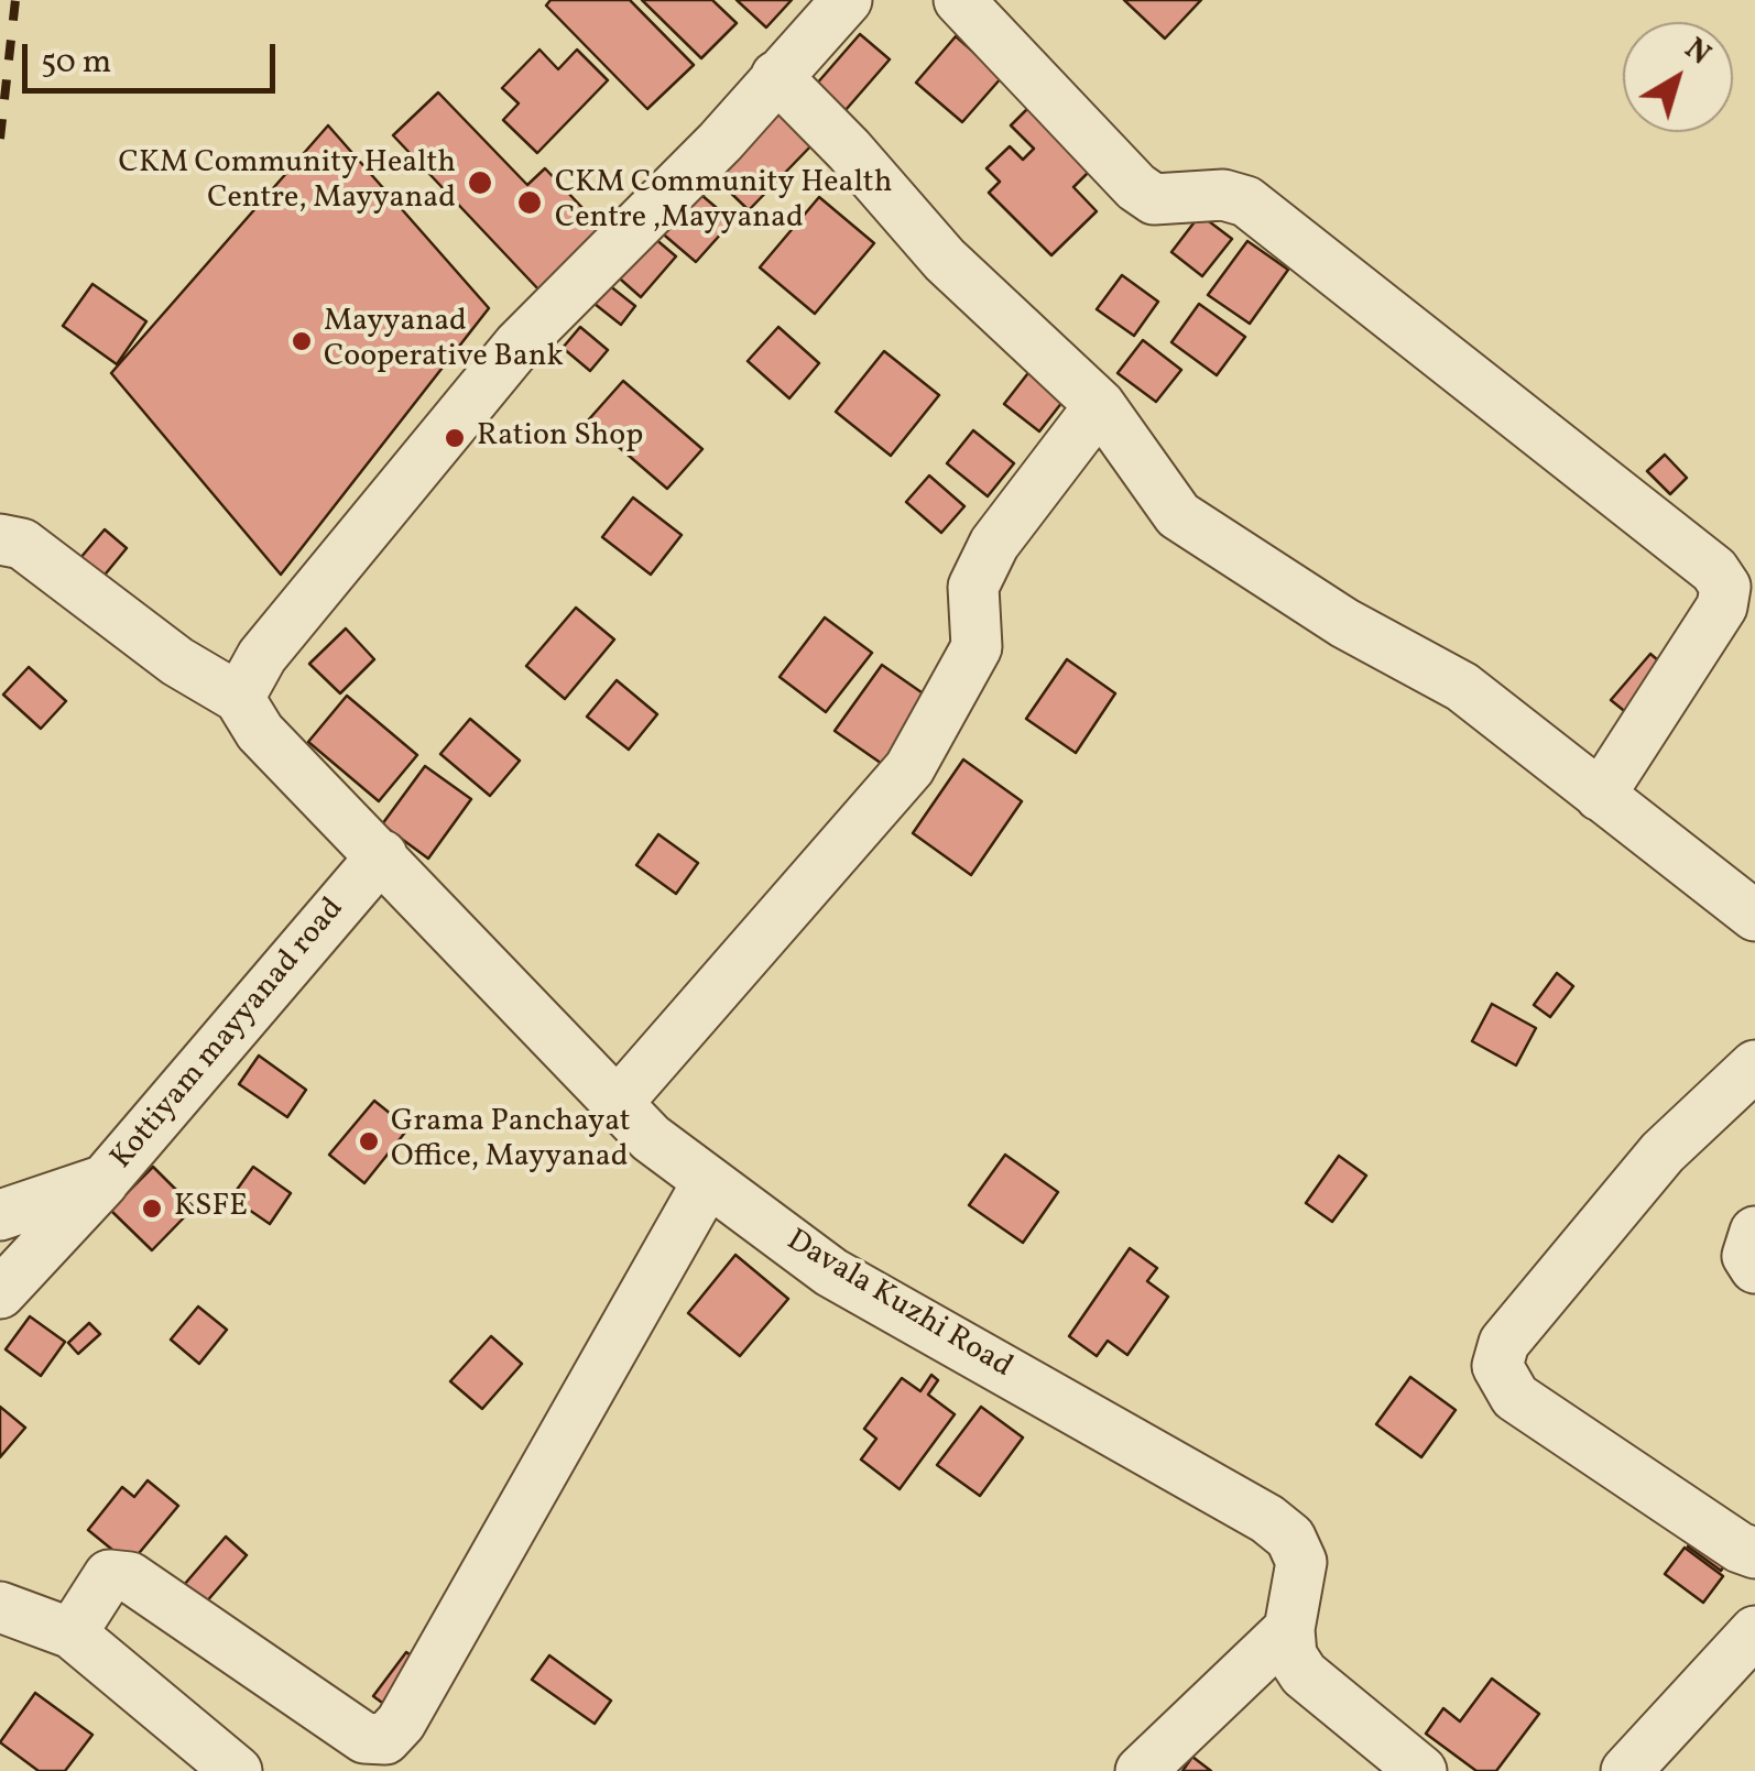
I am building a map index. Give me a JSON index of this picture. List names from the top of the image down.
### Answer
{
  "streets": {
    "street": ["Kottiyam mayyanad road", "Davala Kuzhi Road"]
  },
  "crossings": [
    ["Kottiyam mayyanad road", "Davala Kuzhi Road"]
  ],
  "places": [
    "CKM Community Health Centre, Mayyanad",
    "CKM Community Health Centre ,Mayyanad",
    "Mayyanad Cooperative Bank",
    "Ration Shop",
    "Grama Panchayat Office, Mayyanad",
    "KSFE"
  ],
  "scale_bar": "50 m",
  "north": "top right"
}
